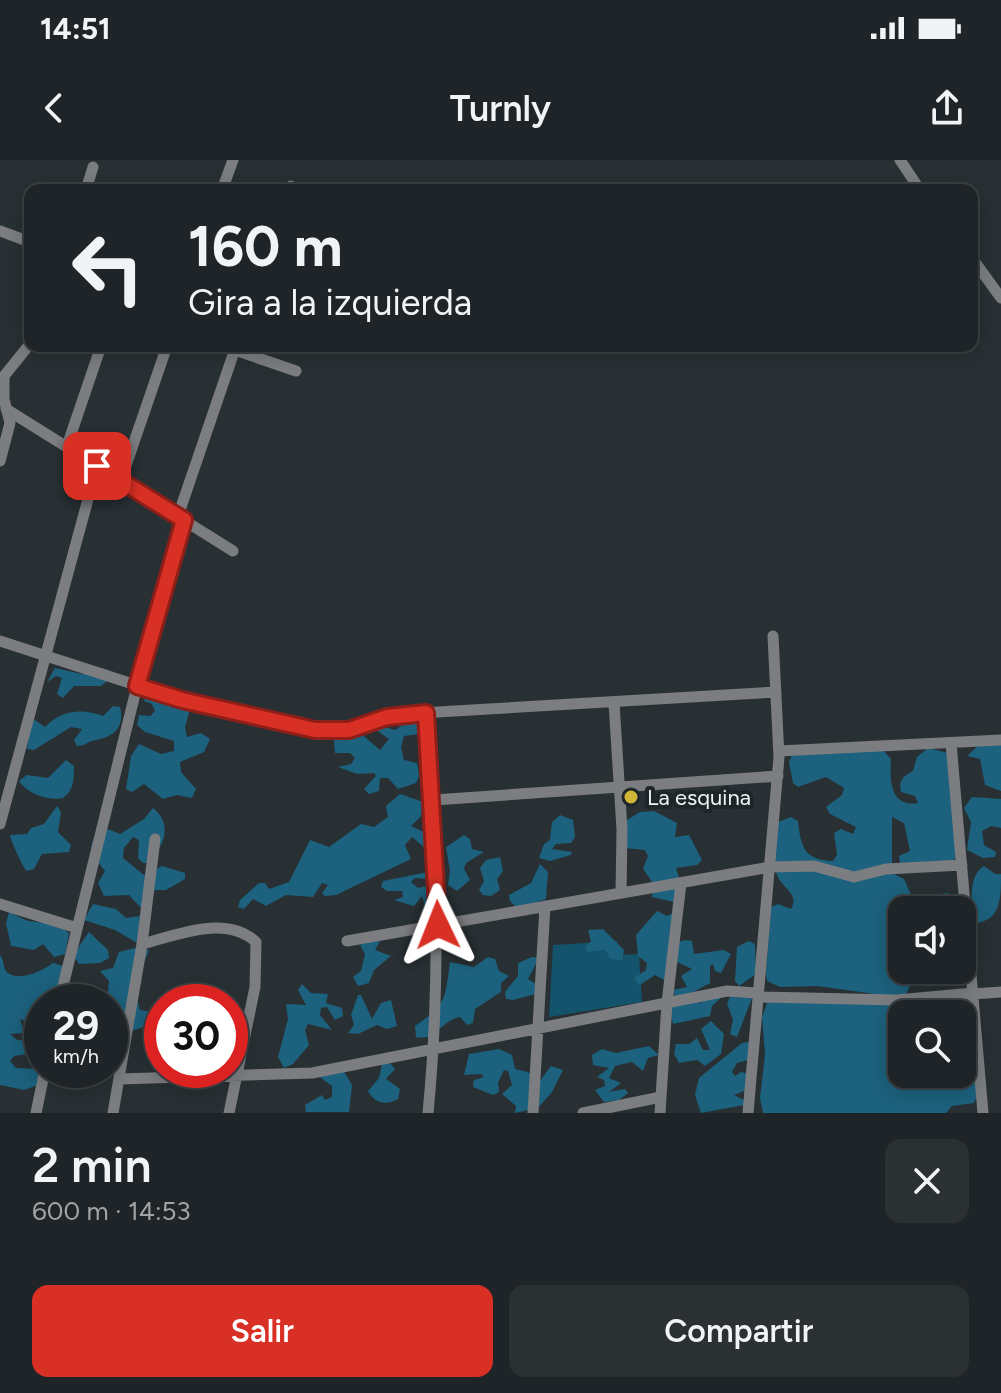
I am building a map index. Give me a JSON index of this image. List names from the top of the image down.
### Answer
{
  "places": ["La esquina"],
  "page": {
    "status": "14:51",
    "header": "Turnly",
    "turn": ["160 m", "Gira a la izquierda"],
    "speed": "29 km/h",
    "limit": "30",
    "heading": ["2 min", "600 m · 14:53"],
    "buttons": ["Salir", "Compartir"]
  }
}
